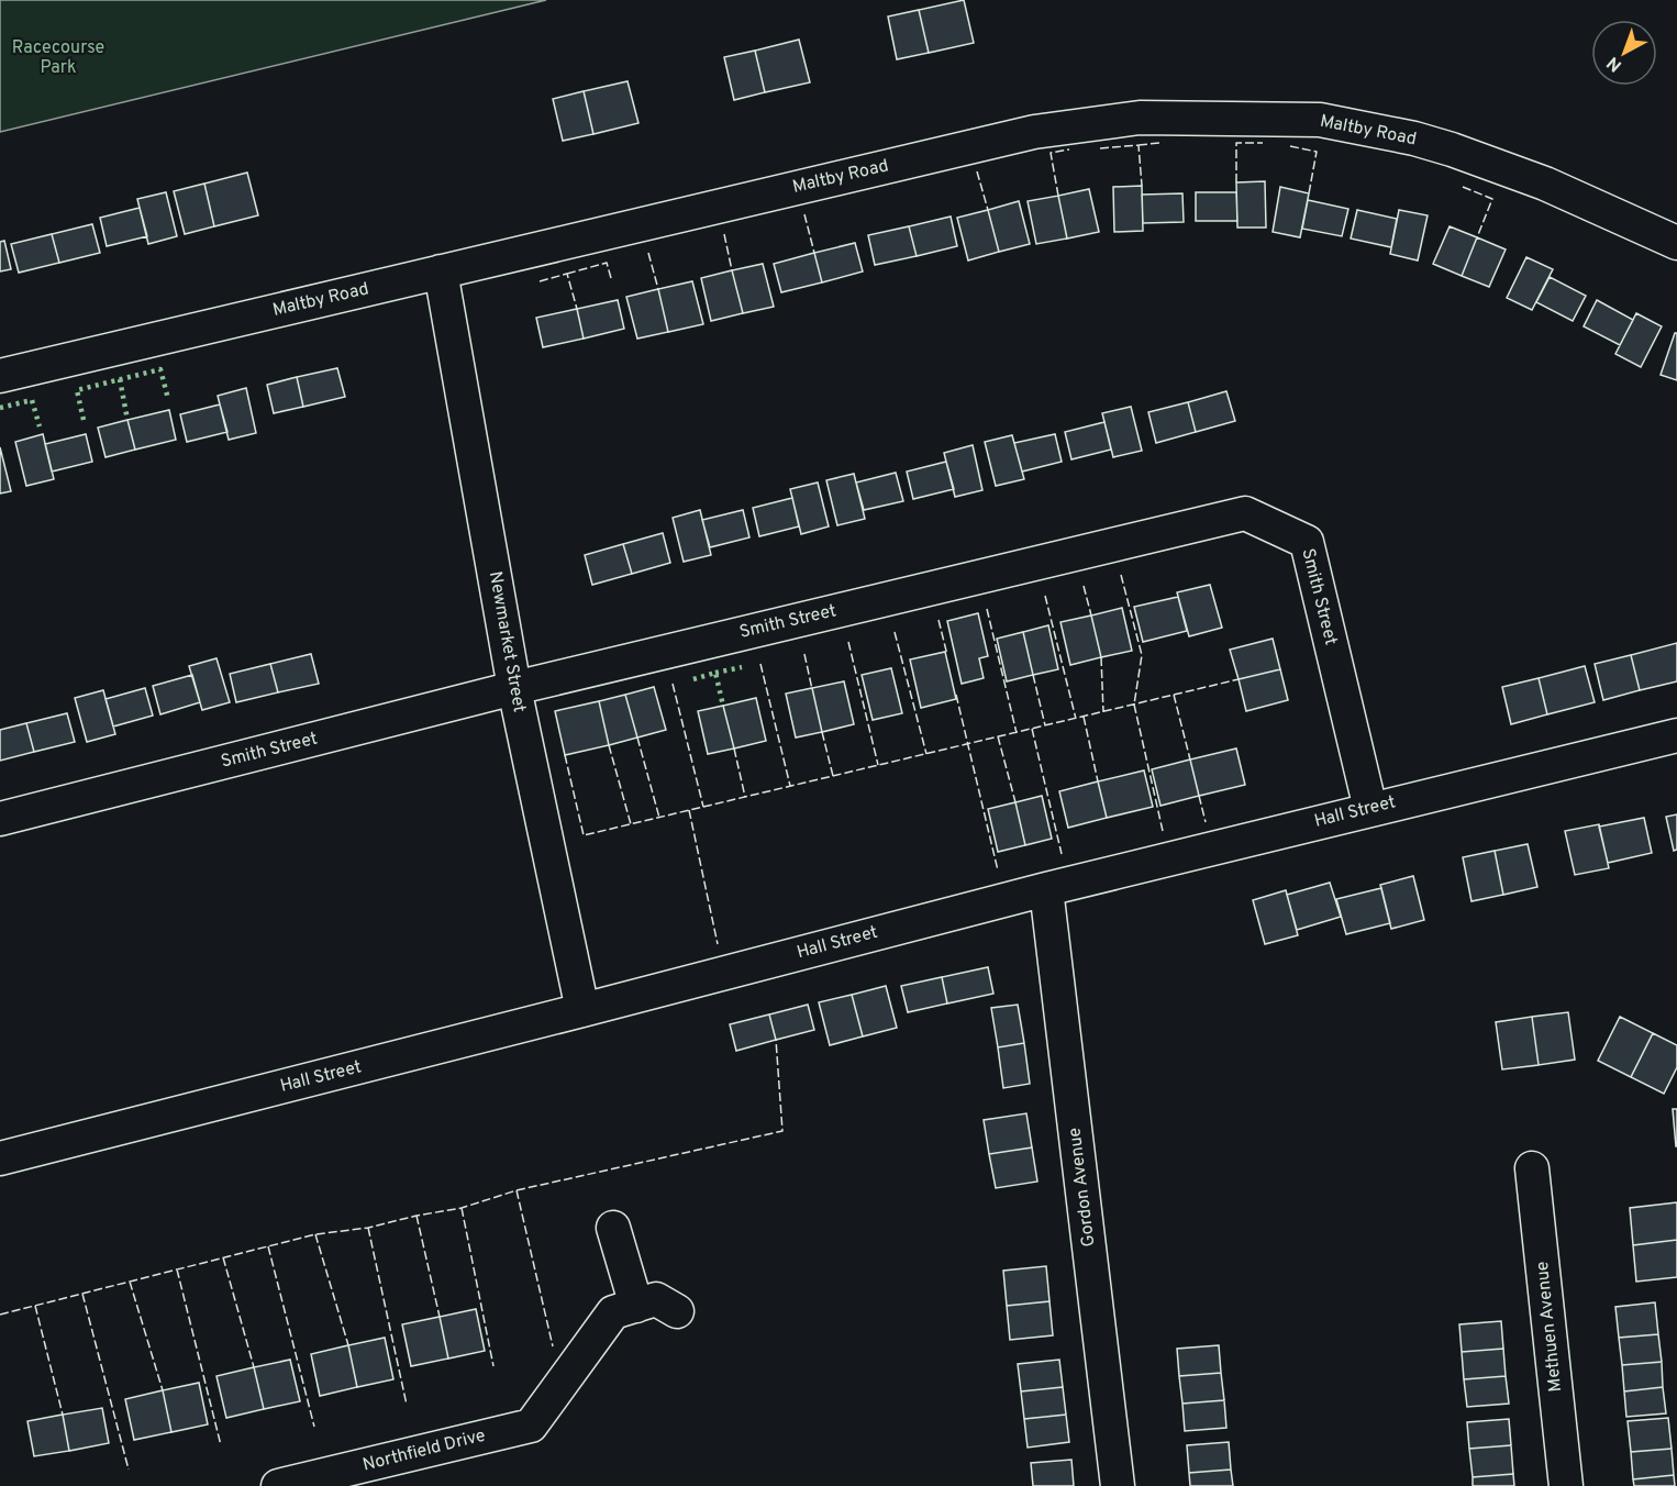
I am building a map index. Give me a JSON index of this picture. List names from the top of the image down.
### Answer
{
  "streets": {
    "street": [
      "Maltby Road",
      "Smith Street",
      "Newmarket Street",
      "Hall Street",
      "Gordon Avenue",
      "Methuen Avenue",
      "Northfield Drive"
    ]
  },
  "crossings": [
    ["Maltby Road", "Newmarket Street"],
    ["Smith Street", "Newmarket Street"],
    ["Smith Street", "Hall Street"],
    ["Newmarket Street", "Hall Street"],
    ["Hall Street", "Gordon Avenue"]
  ],
  "parks": ["Racecourse Park"],
  "north": "bottom left"
}
